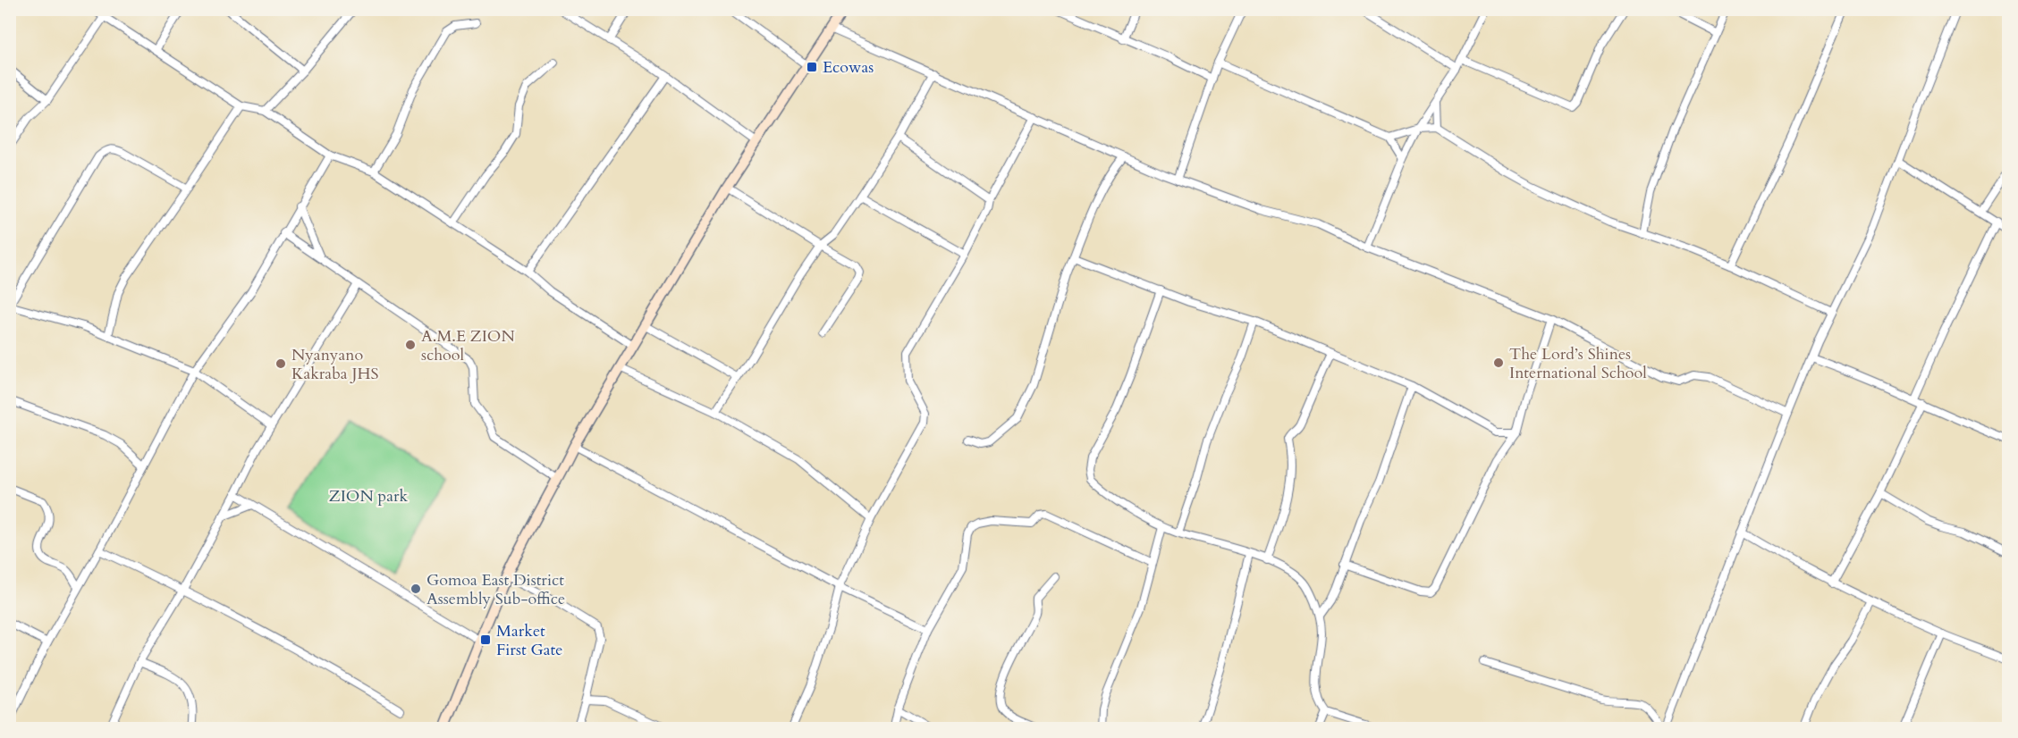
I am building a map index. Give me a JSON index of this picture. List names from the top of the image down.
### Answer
{
  "parks": ["ZION park"],
  "places": {
    "transit": ["Ecowas", "Market First Gate"],
    "other": [
      "A.M.E ZION school",
      "The Lord’s Shines International School",
      "Nyanyano Kakraba JHS",
      "Gomoa East District Assembly Sub-office"
    ]
  }
}
